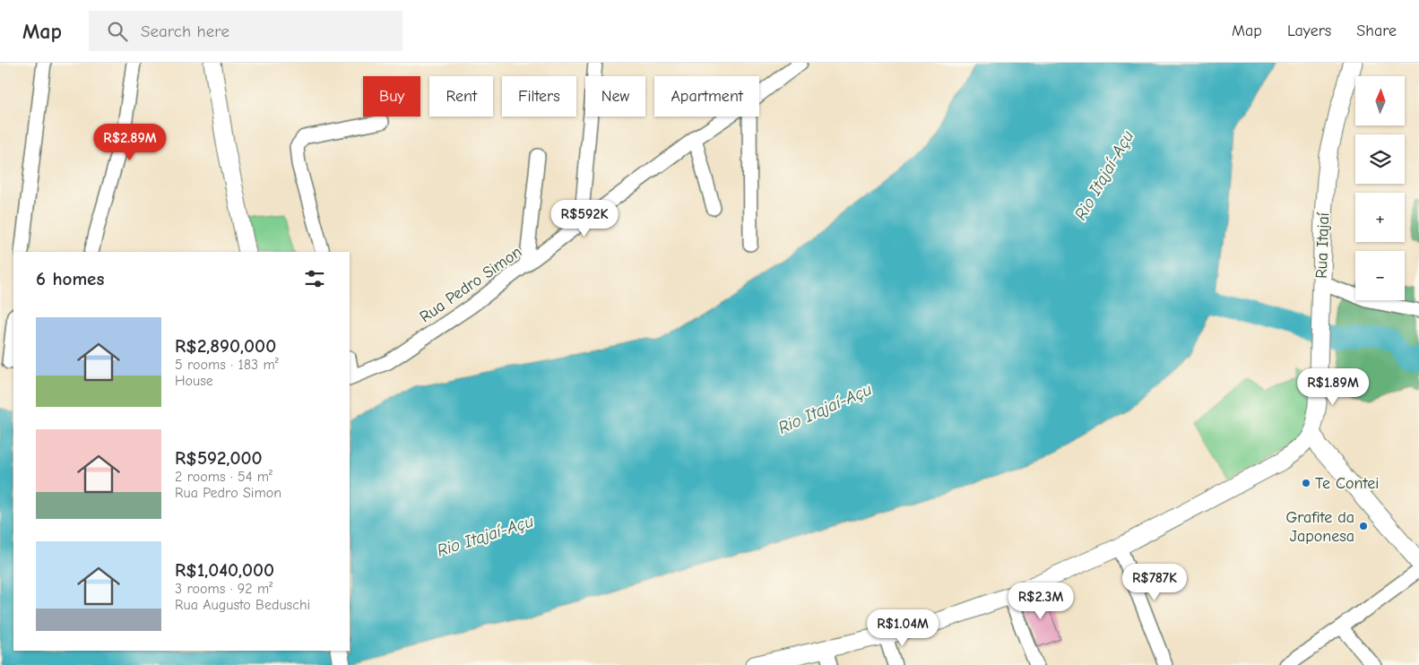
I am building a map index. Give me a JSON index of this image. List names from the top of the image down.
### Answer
{
  "streets": {
    "main road": ["Rua Itajaí"],
    "street": ["Rua Pedro Simon"]
  },
  "water": ["Rio Itajaí-Açu"],
  "places": ["Te Contei", "Grafite da Japonesa"],
  "north": "top",
  "page": {
    "header": "Map",
    "search": "Search here",
    "nav": ["Map", "Layers", "Share"],
    "map_buttons": ["+", "−"],
    "chip": [
      "Buy",
      "Rent",
      "Filters",
      "New",
      "Apartment"
    ],
    "price": [
      "R$2.89M",
      "R$592K",
      "R$1.89M",
      "R$787K",
      "R$2.3M",
      "R$1.04M"
    ],
    "heading": "6 homes",
    "list": [
      {
        "name": "R$2,890,000",
        "note": "5 rooms · 183 m² · House"
      },
      {
        "name": "R$592,000",
        "note": "2 rooms · 54 m² · Rua Pedro Simon"
      },
      {
        "name": "R$1,040,000",
        "note": "3 rooms · 92 m² · Rua Augusto Beduschi"
      }
    ]
  }
}
